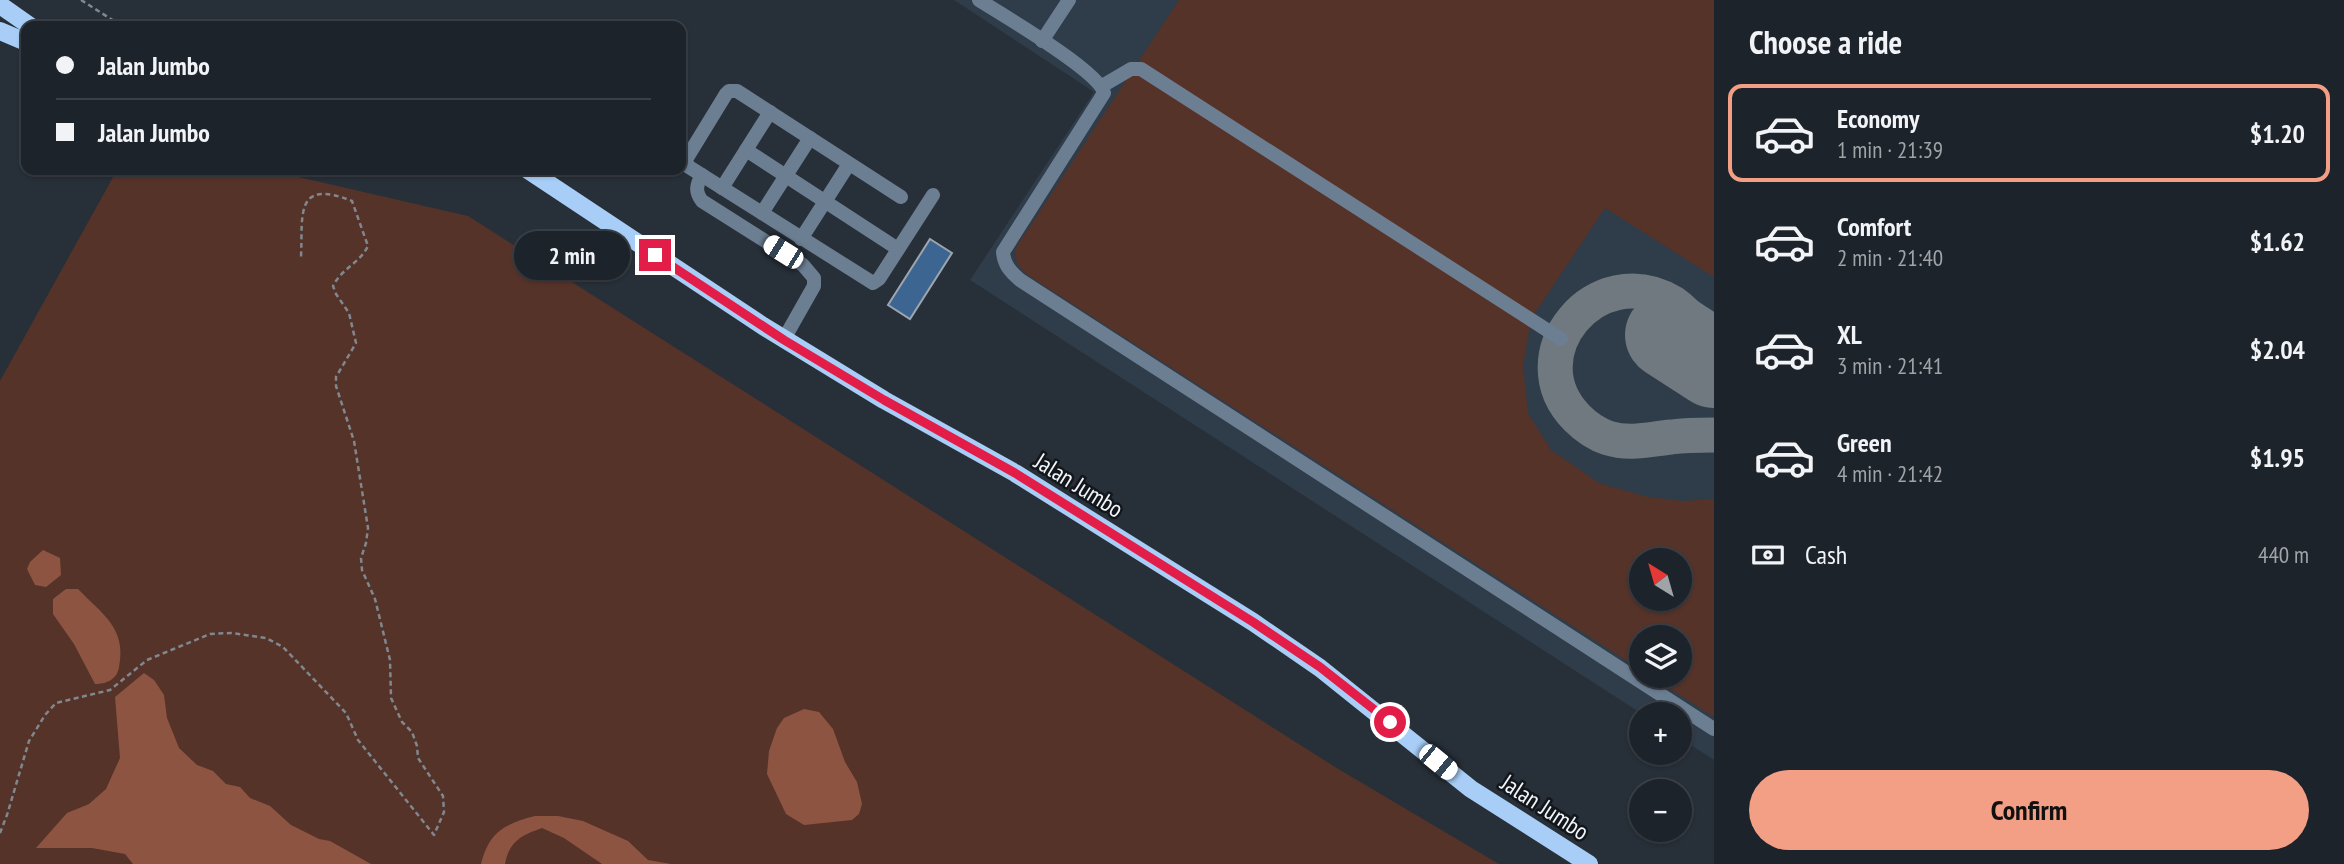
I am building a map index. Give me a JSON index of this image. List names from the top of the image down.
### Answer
{
  "streets": {
    "main road": ["Jalan Jumbo"]
  },
  "north": "top left",
  "page": {
    "heading": "Choose a ride",
    "banner": ["Jalan Jumbo", "Jalan Jumbo"],
    "list": [
      {
        "name": "Economy",
        "note": "1 min · 21:39",
        "value": "$1.20"
      },
      {
        "name": "Comfort",
        "note": "2 min · 21:40",
        "value": "$1.62"
      },
      {
        "name": "XL",
        "note": "3 min · 21:41",
        "value": "$2.04"
      },
      {
        "name": "Green",
        "note": "4 min · 21:42",
        "value": "$1.95"
      }
    ],
    "bubble": "2 min",
    "pay": ["Cash", "440 m"],
    "map_buttons": ["+", "−"],
    "buttons": "Confirm"
  }
}
